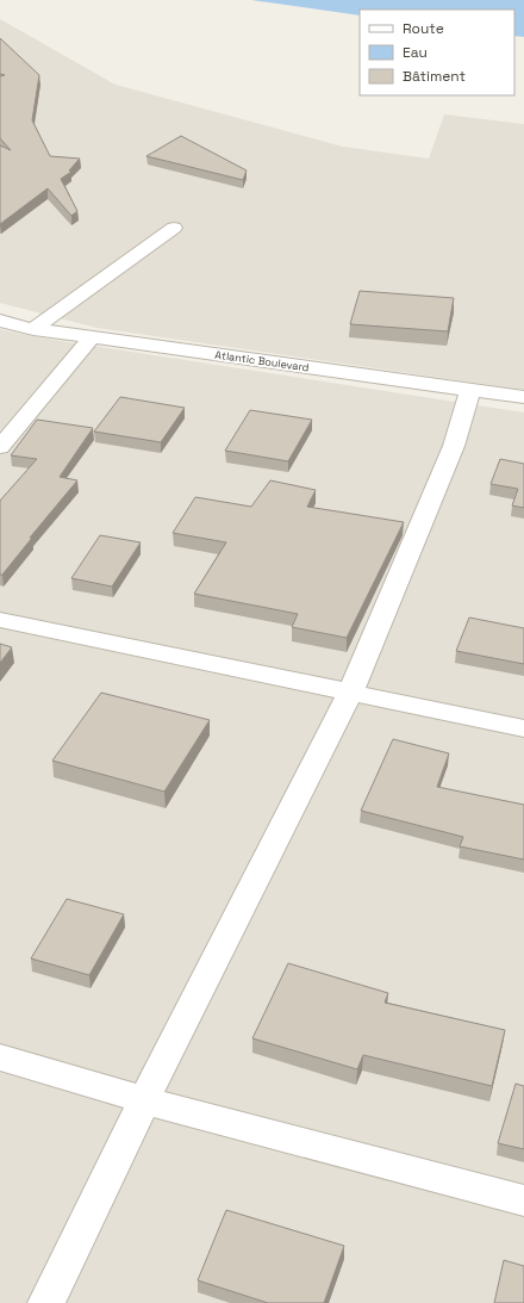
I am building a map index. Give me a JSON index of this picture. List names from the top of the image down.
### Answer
{
  "streets": {
    "street": ["Atlantic Boulevard"]
  },
  "legend": ["Route", "Eau", "Bâtiment"]
}
